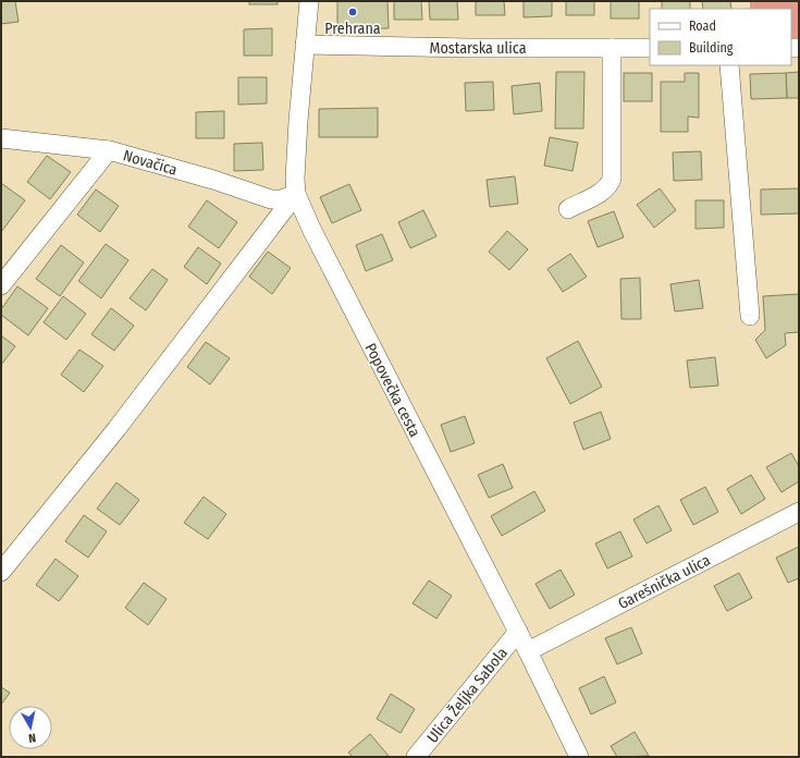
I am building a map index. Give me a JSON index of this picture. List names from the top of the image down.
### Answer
{
  "streets": {
    "street": [
      "Mostarska ulica",
      "Novačica",
      "Popovečka cesta",
      "Garešnička ulica",
      "Ulica Željka Sabola"
    ]
  },
  "crossings": [
    ["Mostarska ulica", "Popovečka cesta"],
    ["Novačica", "Popovečka cesta"],
    ["Popovečka cesta", "Garešnička ulica"],
    ["Popovečka cesta", "Ulica Željka Sabola"]
  ],
  "places": ["Prehrana"],
  "legend": ["Road", "Building"],
  "north": "bottom"
}
